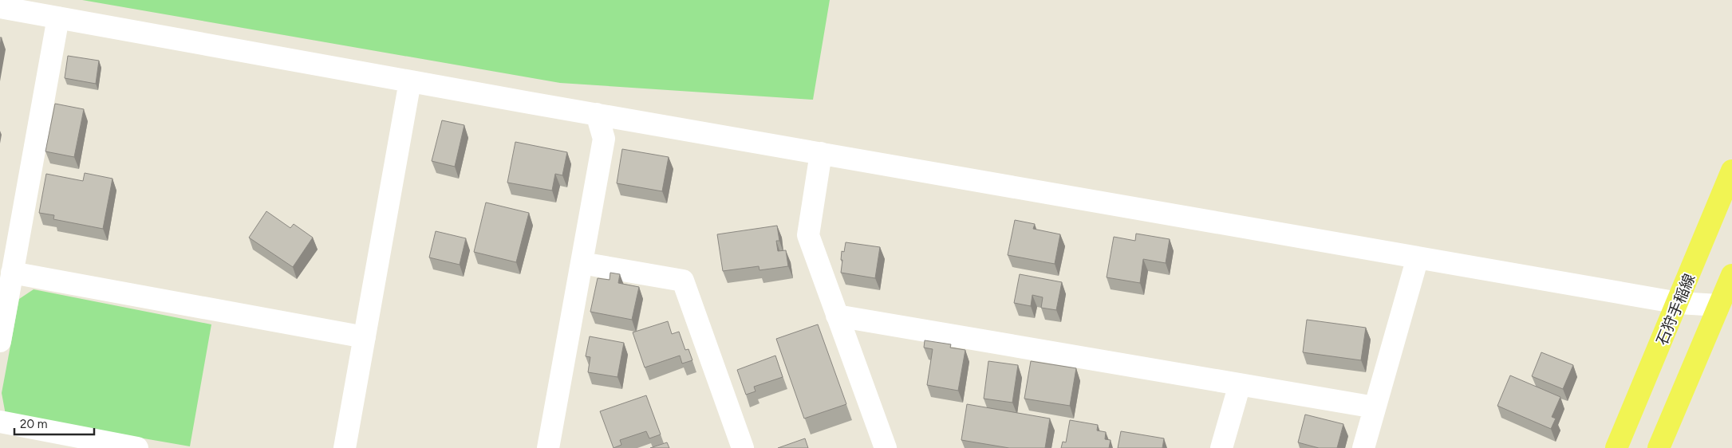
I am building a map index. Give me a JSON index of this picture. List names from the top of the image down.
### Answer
{
  "streets": {
    "main road": ["石狩手稲線"]
  },
  "scale_bar": "20 m"
}
